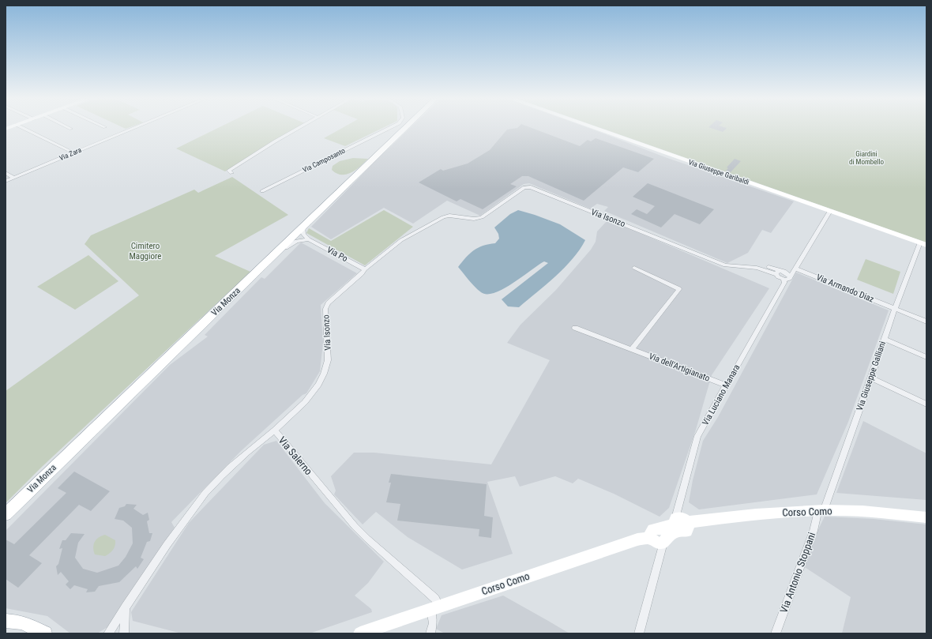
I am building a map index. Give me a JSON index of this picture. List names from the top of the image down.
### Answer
{
  "streets": {
    "main road": ["Via Monza"],
    "street": [
      "Via Zara",
      "Via Camposanto",
      "Via Giuseppe Garibaldi",
      "Via Isonzo",
      "Via Po",
      "Via Armando Diaz",
      "Via dell'Artigianato",
      "Via Giuseppe Galliani",
      "Via Luciano Manara",
      "Via Salerno",
      "Corso Como",
      "Via Antonio Stoppani"
    ]
  },
  "crossings": [
    ["Via Giuseppe Garibaldi", "Via Giuseppe Galliani"],
    ["Via Isonzo", "Via Po"],
    ["Via Isonzo", "Via Salerno"],
    ["Via Armando Diaz", "Via Giuseppe Galliani"],
    ["Via dell'Artigianato", "Via Luciano Manara"],
    ["Via Giuseppe Galliani", "Corso Como"],
    ["Via Giuseppe Galliani", "Via Antonio Stoppani"],
    ["Via Salerno", "Corso Como"],
    ["Corso Como", "Via Antonio Stoppani"]
  ],
  "parks": ["Giardini di Mombello", "Cimitero Maggiore"]
}
